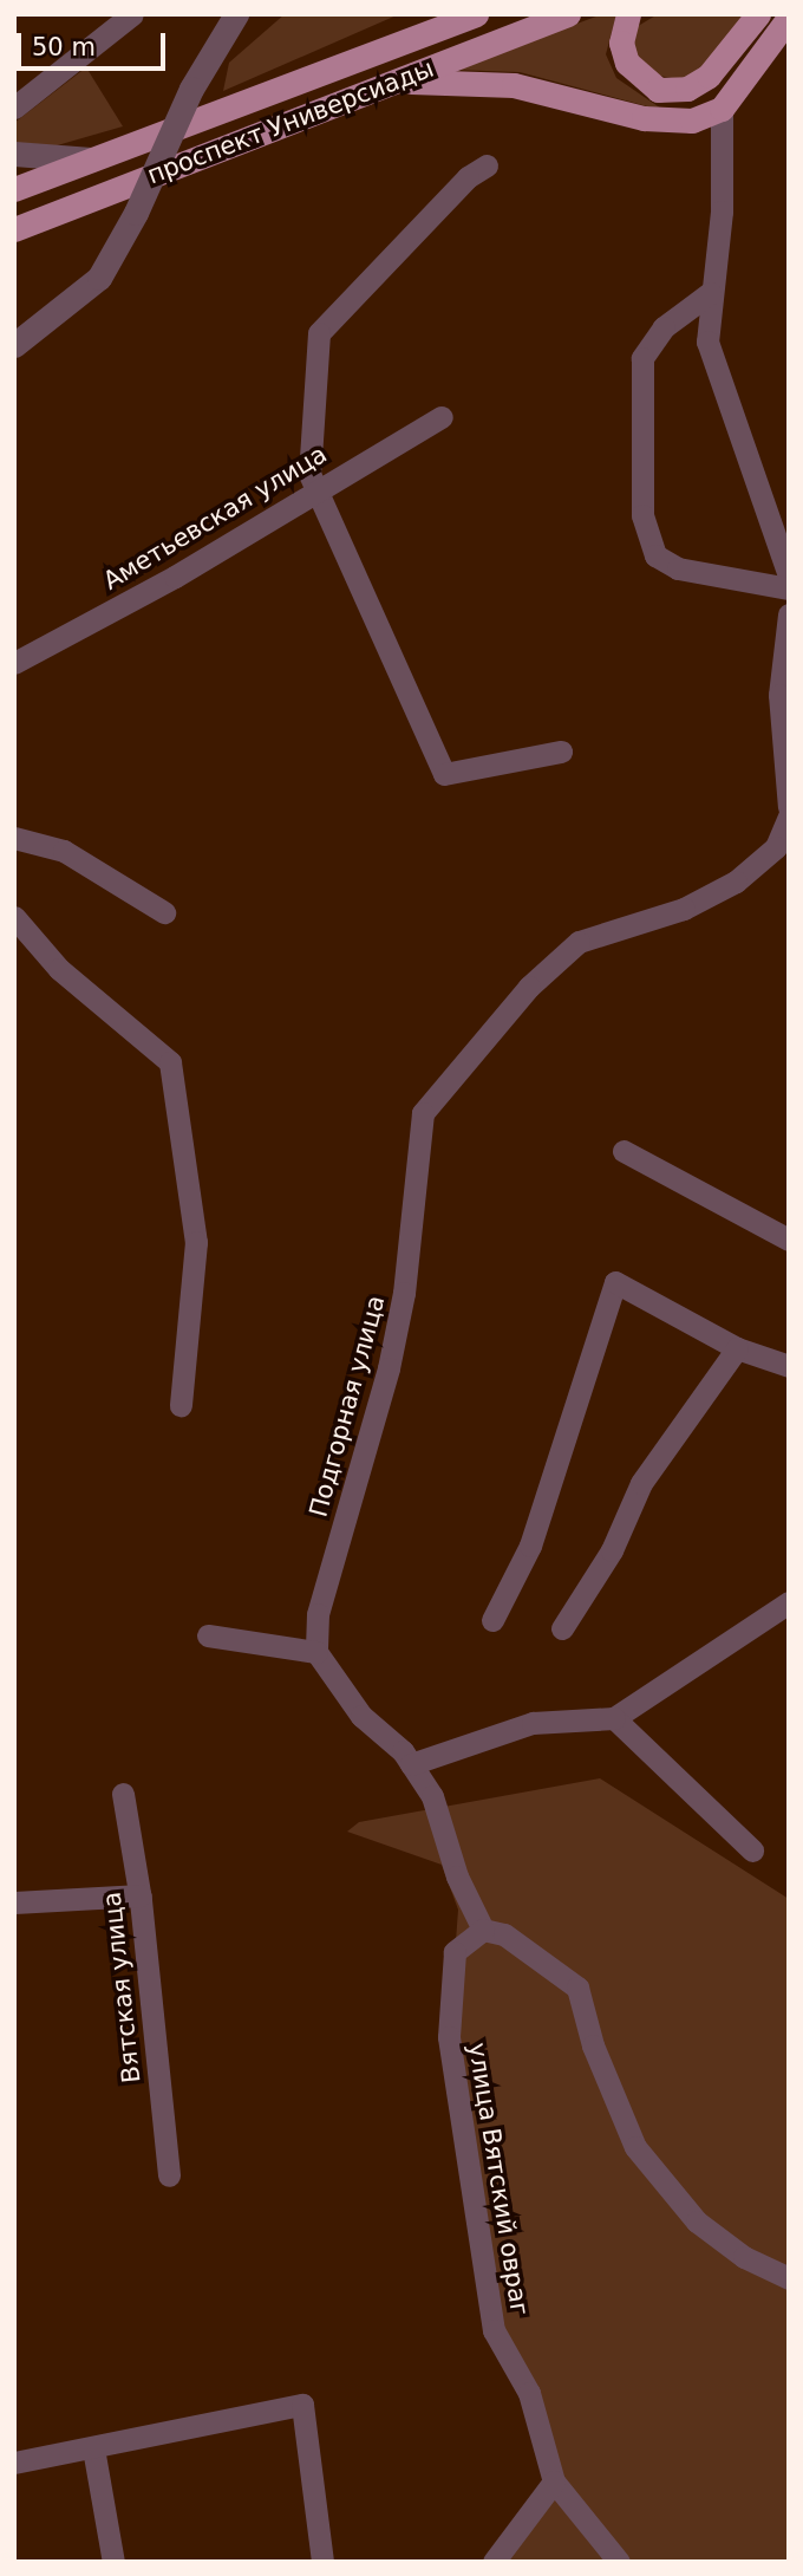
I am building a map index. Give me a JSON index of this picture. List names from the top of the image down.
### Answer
{
  "streets": {
    "main road": ["проспект Универсиады"],
    "street": [
      "Аметьевская улица",
      "Подгорная улица",
      "Вятская улица",
      "улица Вятский овраг"
    ]
  },
  "scale_bar": "50 m"
}
